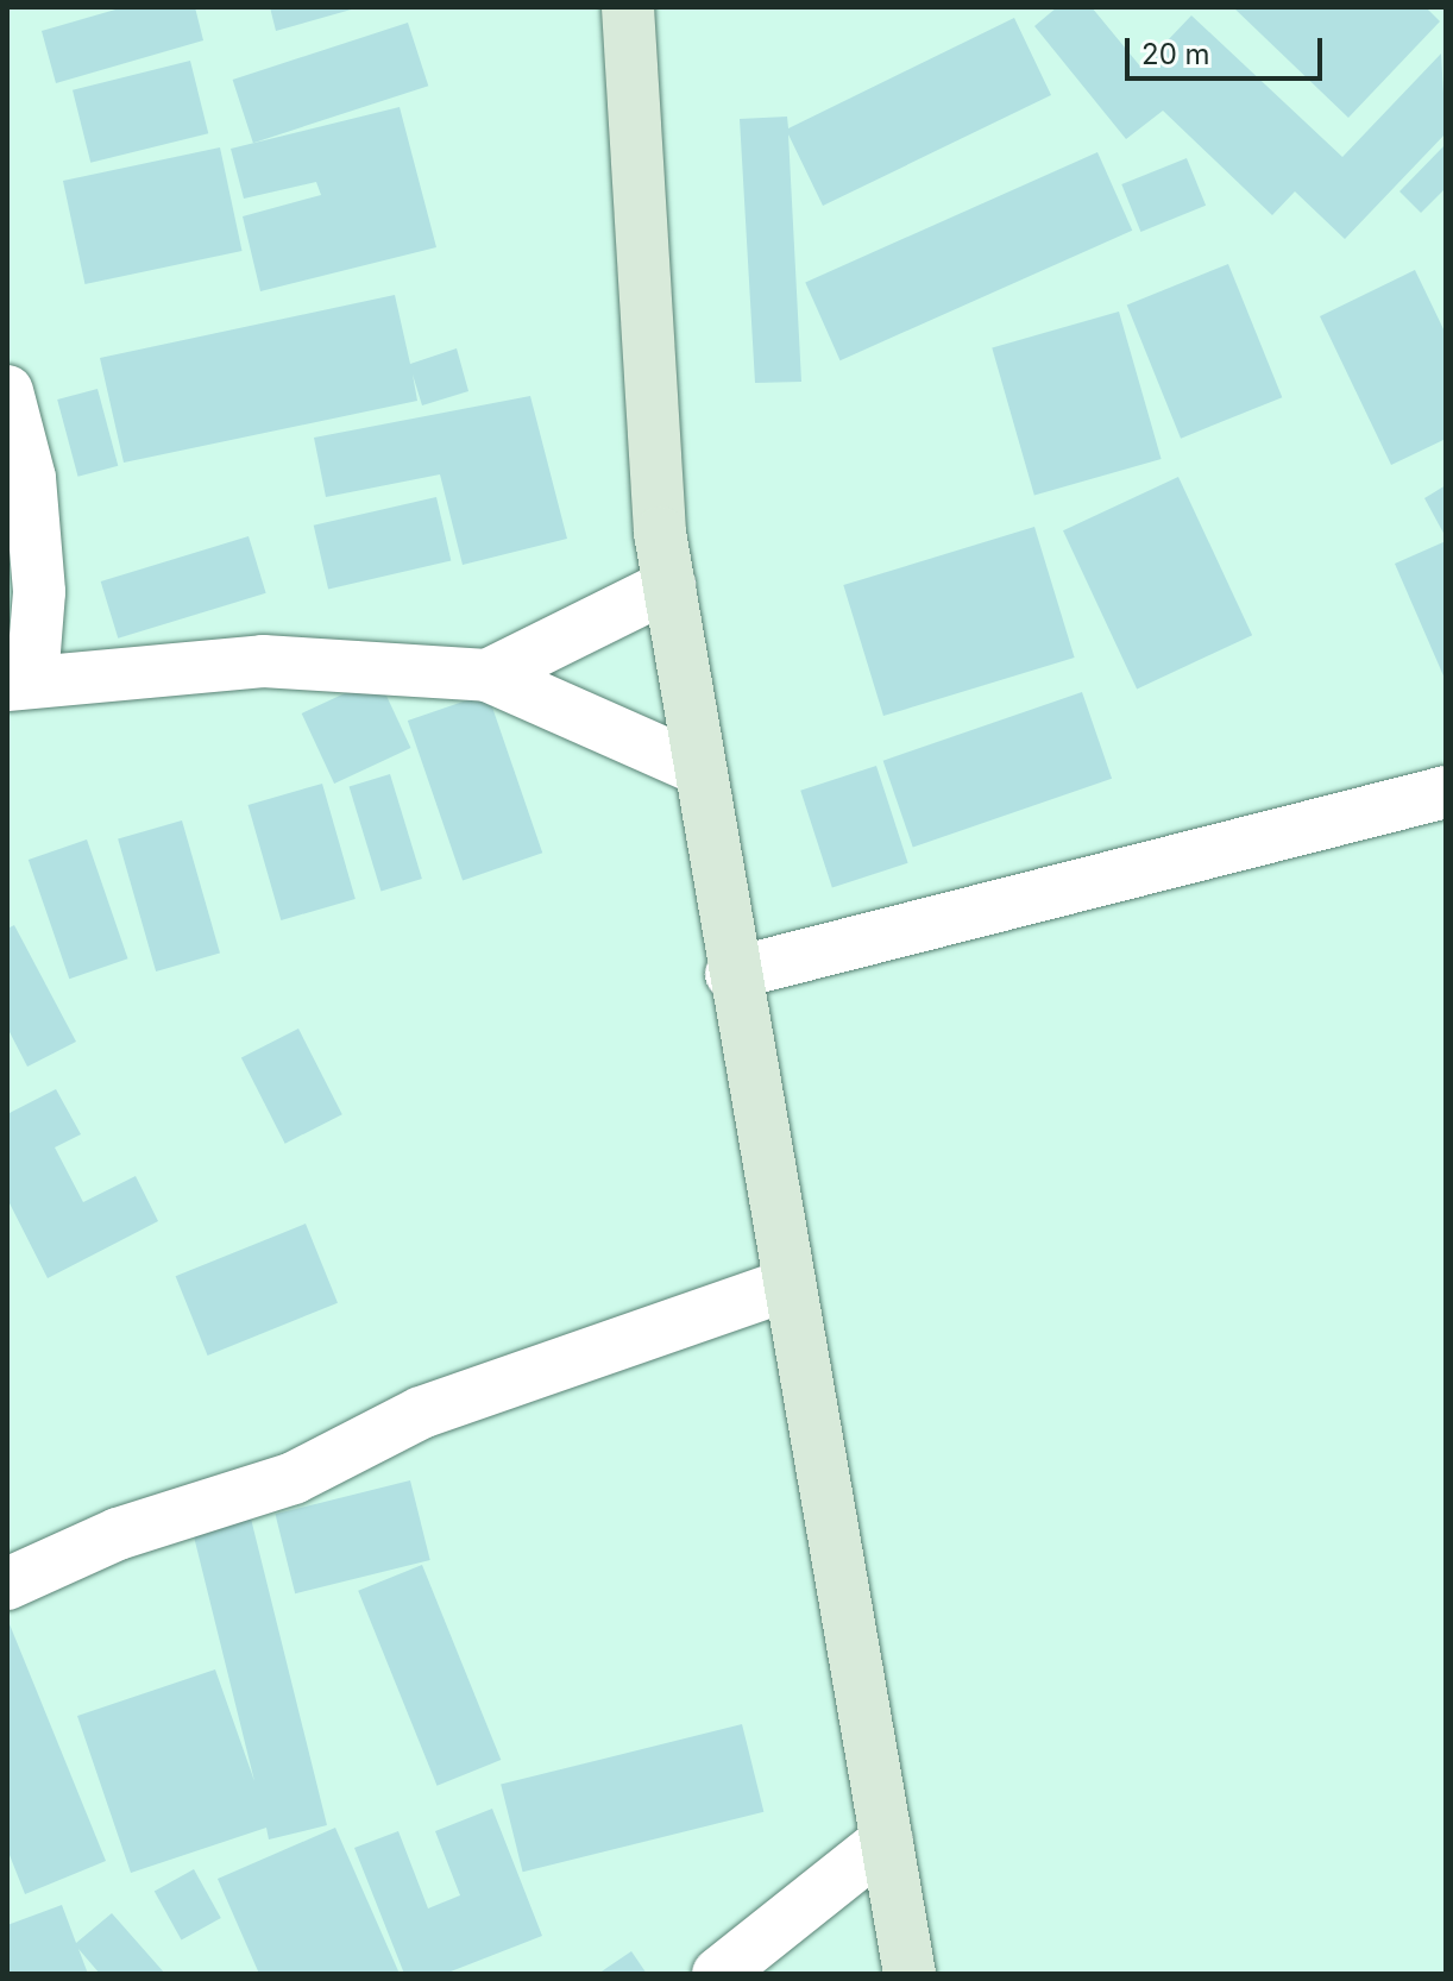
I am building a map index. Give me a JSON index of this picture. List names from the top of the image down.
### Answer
{
  "scale_bar": "20 m"
}
